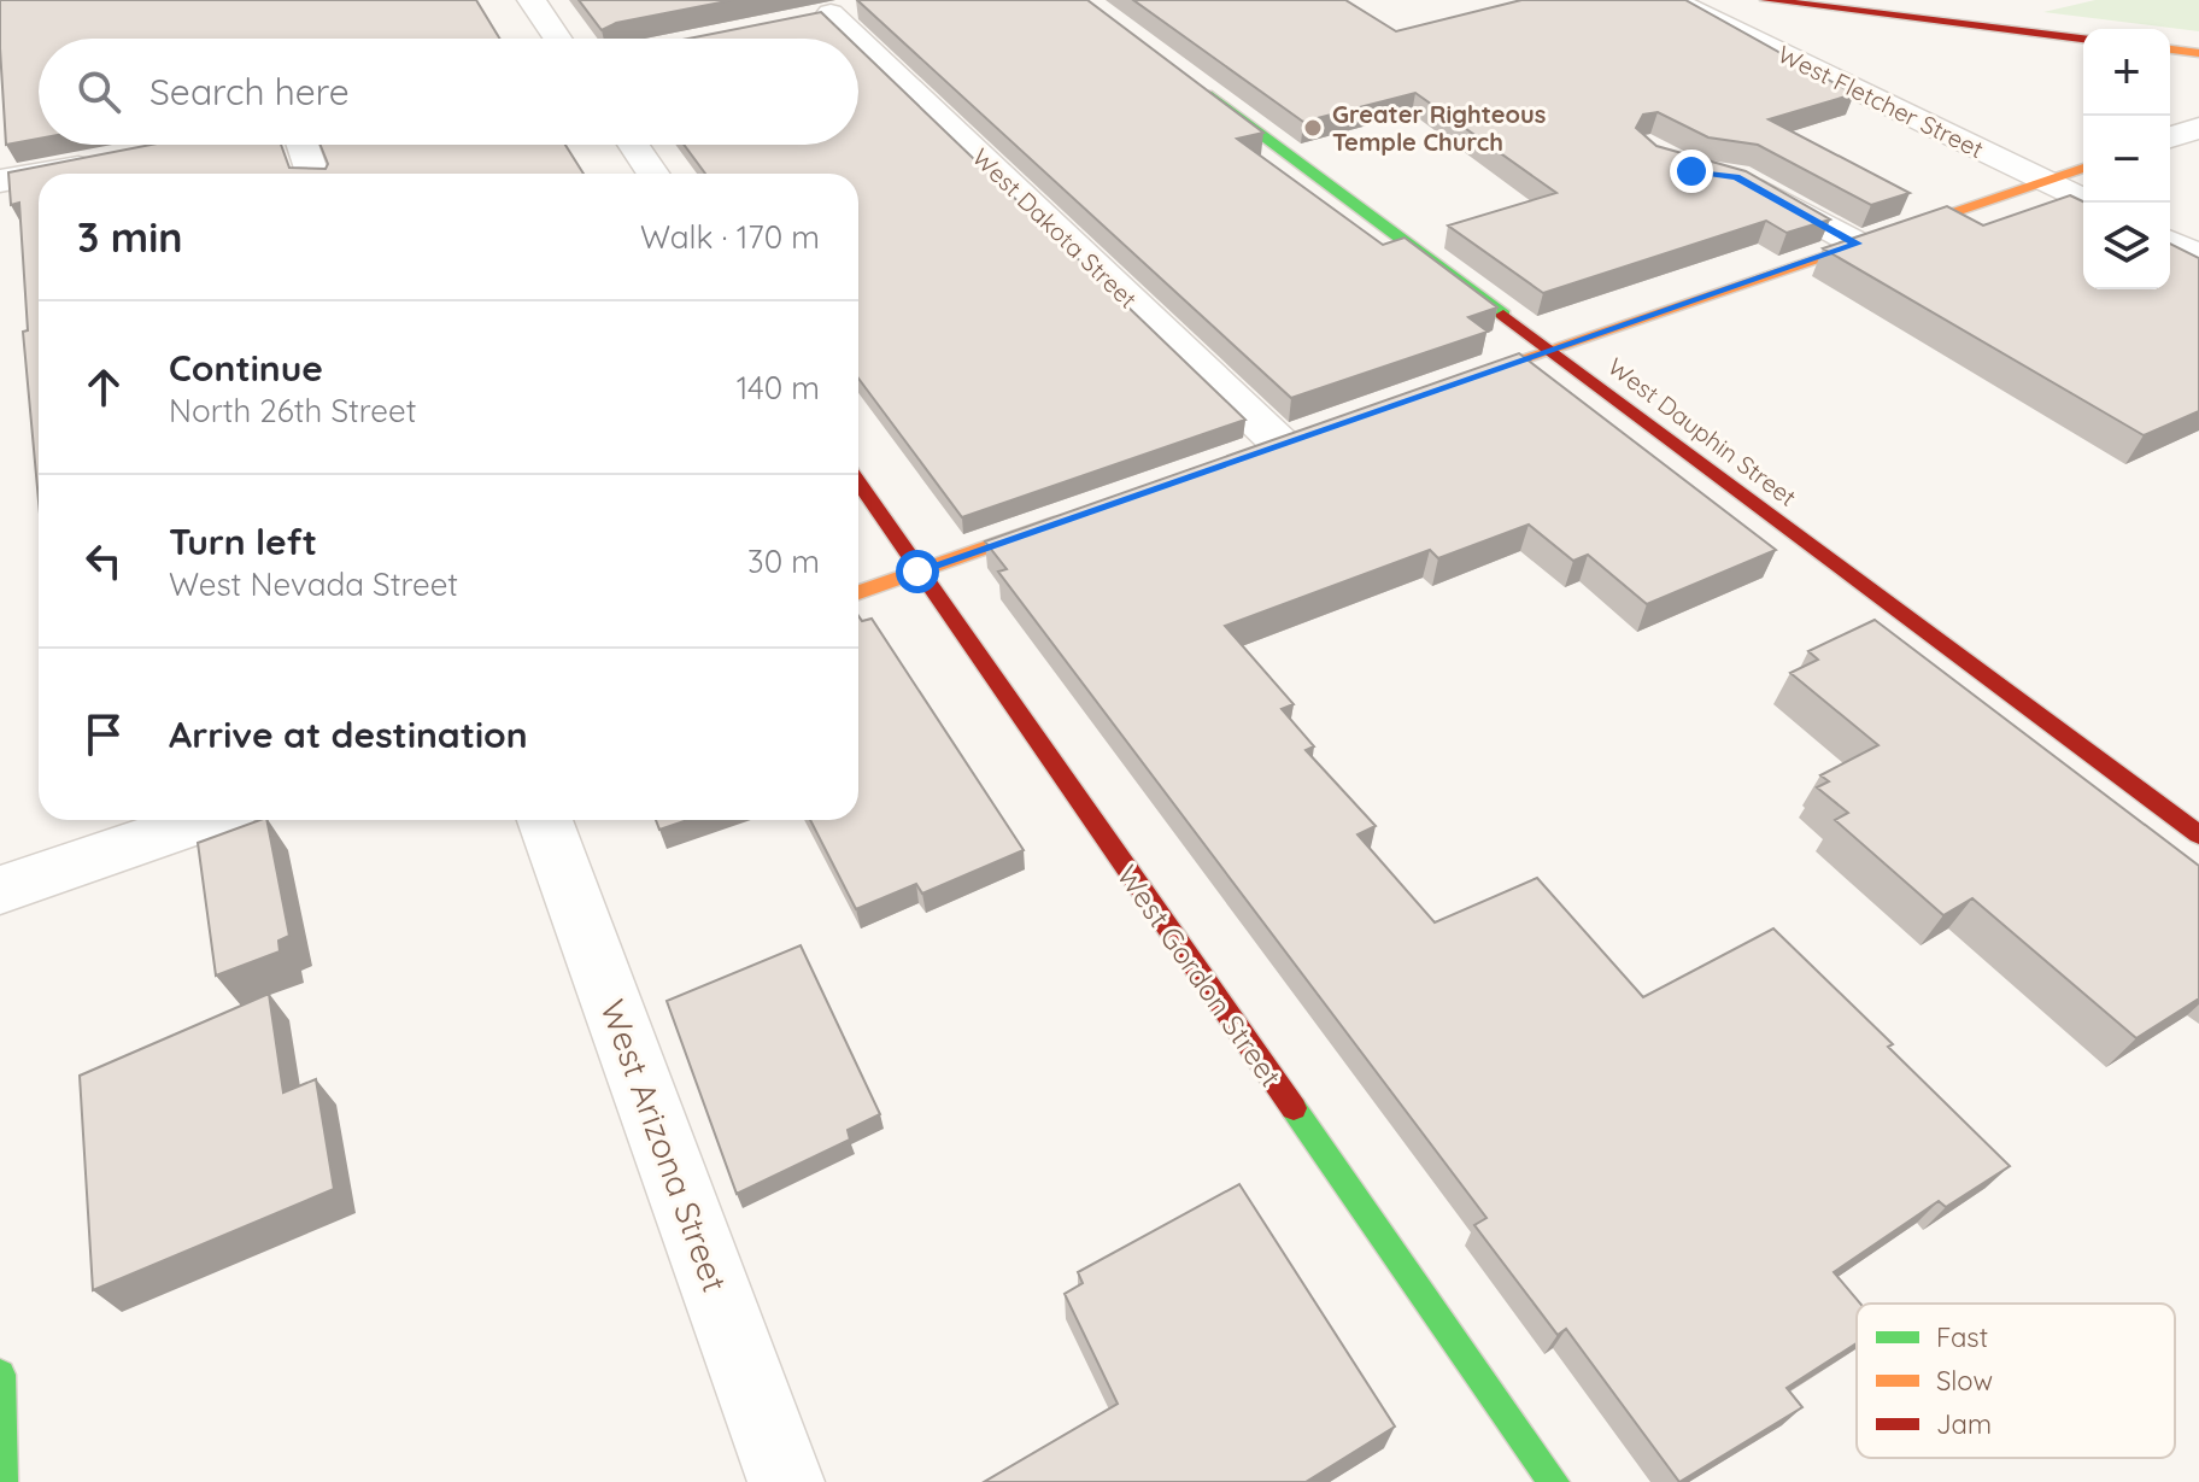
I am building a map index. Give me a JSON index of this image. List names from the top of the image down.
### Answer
{
  "streets": {
    "street": [
      "West Fletcher Street",
      "West Dakota Street",
      "West Dauphin Street",
      "West Gordon Street",
      "West Arizona Street"
    ]
  },
  "places": ["Greater Righteous Temple Church"],
  "legend": ["Fast", "Slow", "Jam"],
  "page": {
    "map_buttons": ["+", "−"],
    "search": "Search here",
    "heading": ["3 min", "Walk · 170 m"],
    "list": [
      ["Continue", "North 26th Street", "140 m"],
      ["Turn left", "West Nevada Street", "30 m"],
      "Arrive at destination"
    ]
  }
}
